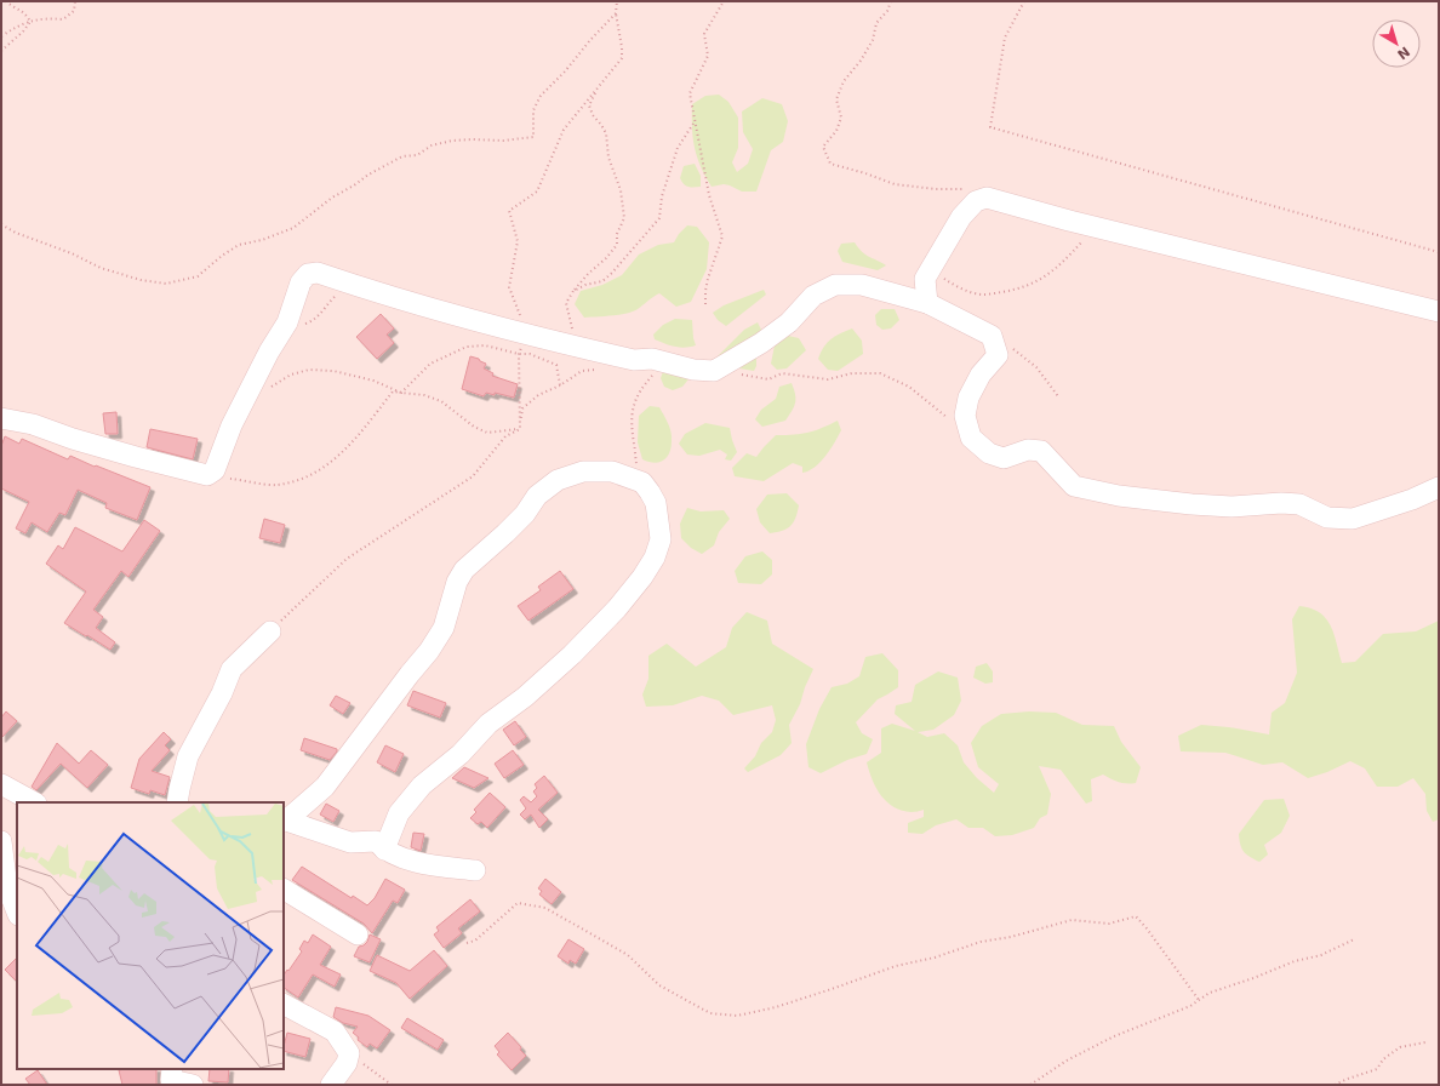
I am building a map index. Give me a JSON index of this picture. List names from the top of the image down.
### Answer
{
  "north": "bottom right"
}
